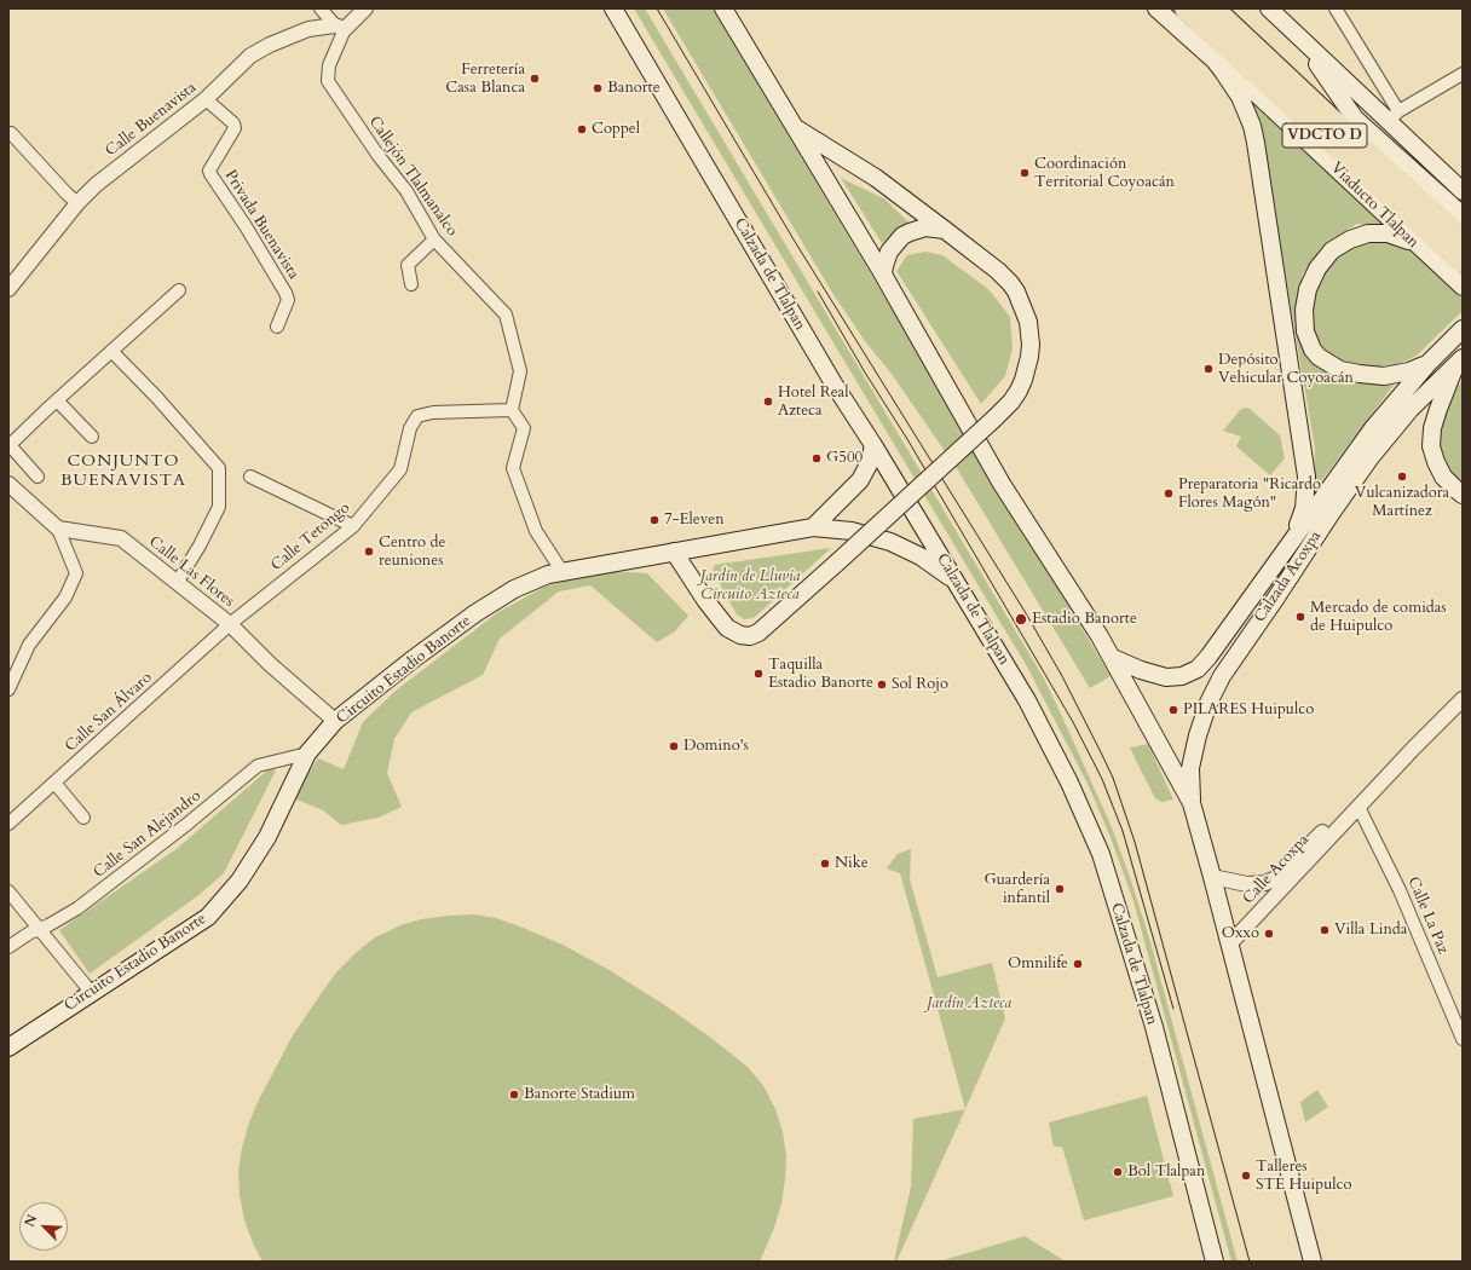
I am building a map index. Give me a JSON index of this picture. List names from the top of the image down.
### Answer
{
  "streets": {
    "highway": ["VDCTO D", "Viaducto Tlalpan"],
    "main road": ["Calzada de Tlalpan", "Calzada Acoxpa", "Circuito Estadio Banorte"],
    "street": [
      "Calle Buenavista",
      "Callejón Tlalmanalco",
      "Privada Buenavista",
      "Calle Tetongo",
      "Calle Las Flores",
      "Calle San Álvaro",
      "Calle San Alejandro",
      "Calle Acoxpa",
      "Calle La Paz"
    ]
  },
  "crossings": [
    ["Calle Buenavista", "Callejón Tlalmanalco"],
    ["Calle Buenavista", "Privada Buenavista"],
    ["Callejón Tlalmanalco", "Calle Tetongo"],
    ["Calzada de Tlalpan", "Circuito Estadio Banorte"],
    ["Calle Tetongo", "Calle Las Flores"],
    ["Calle Tetongo", "Calle San Álvaro"],
    ["Calle Las Flores", "Circuito Estadio Banorte"],
    ["Calle Las Flores", "Calle San Álvaro"],
    ["Circuito Estadio Banorte", "Calle San Alejandro"],
    ["Calle Acoxpa", "Calle La Paz"]
  ],
  "districts": ["CONJUNTO BUENAVISTA"],
  "parks": ["Jardín de Lluvia Circuito Azteca", "Jardín Azteca"],
  "places": [
    "Ferretería Casa Blanca",
    "Banorte",
    "Coppel",
    "Coordinación Territorial Coyoacán",
    "Depósito Vehicular Coyoacán",
    "Hotel Real Azteca",
    "G500",
    "Vulcanizadora Martínez",
    "Preparatoria \"Ricardo Flores Magón\"",
    "7-Eleven",
    "Centro de reuniones",
    "Mercado de comidas de Huipulco",
    "Estadio Banorte",
    "Taquilla Estadio Banorte",
    "Sol Rojo",
    "PILARES Huipulco",
    "Domino's",
    "Nike",
    "Guardería infantil",
    "Villa Linda",
    "Oxxo",
    "Omnilife",
    "Banorte Stadium",
    "Bol Tlalpan",
    "Talleres STE Huipulco"
  ],
  "north": "top left"
}
